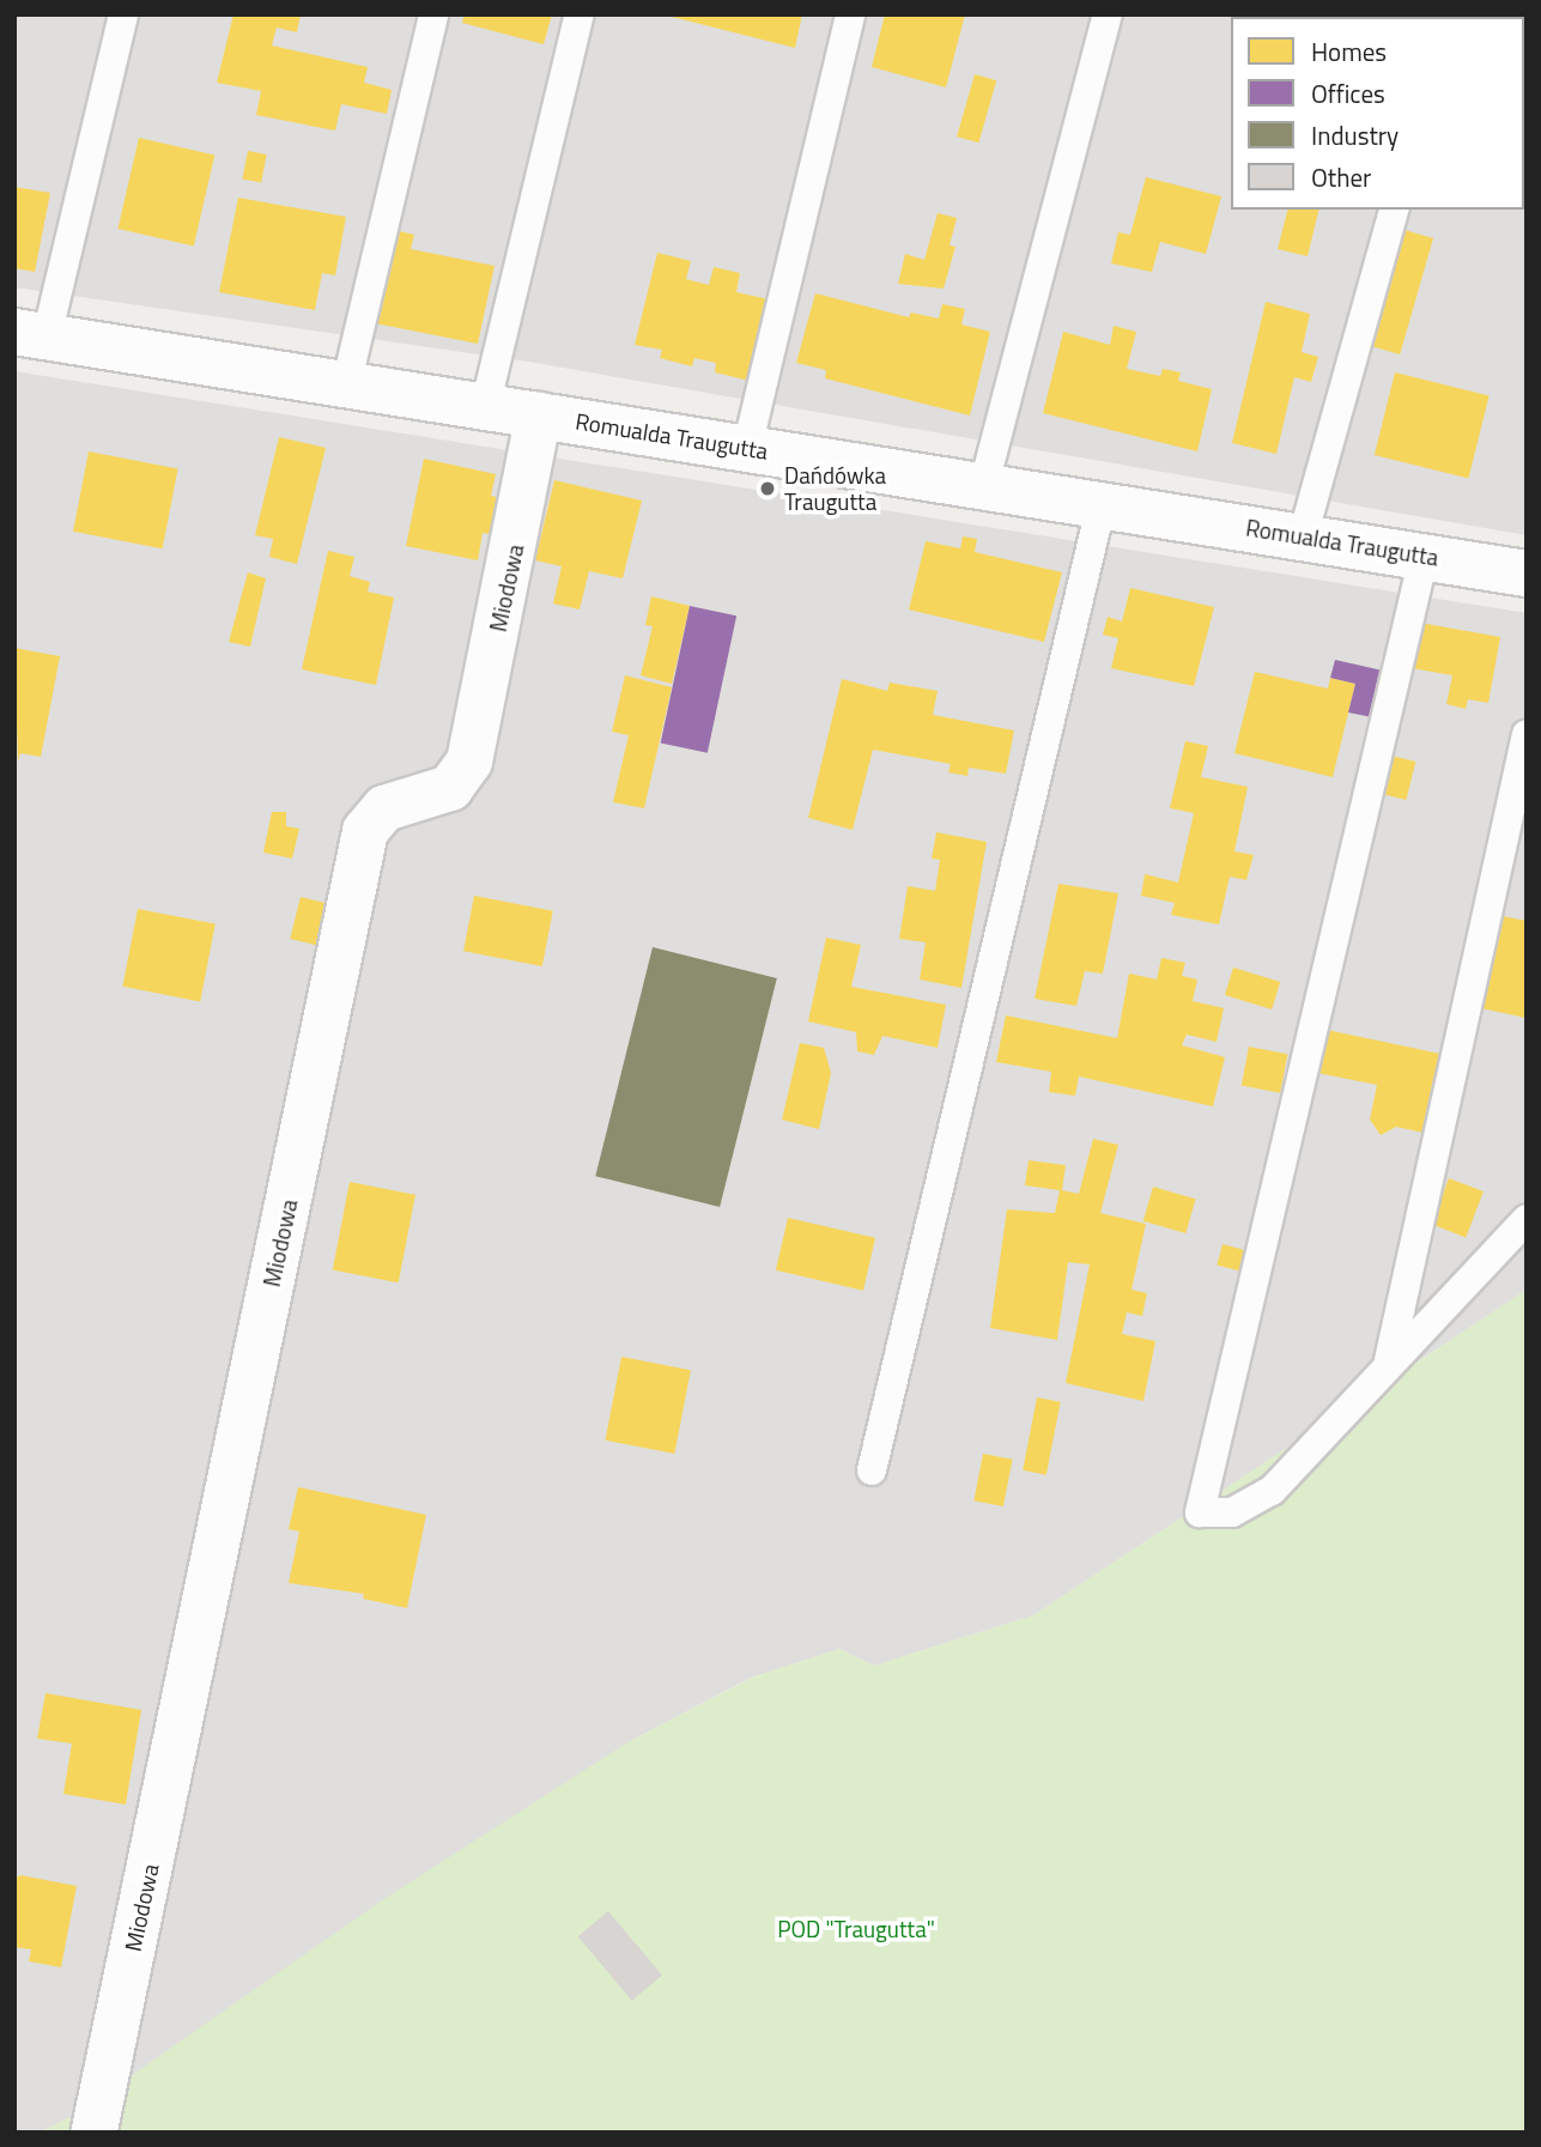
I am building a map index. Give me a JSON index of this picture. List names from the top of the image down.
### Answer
{
  "streets": {
    "street": ["Romualda Traugutta", "Miodowa"]
  },
  "crossings": [
    ["Romualda Traugutta", "Miodowa"]
  ],
  "parks": ["POD \"Traugutta\""],
  "places": ["Dańdówka Traugutta"],
  "legend": [
    "Homes",
    "Offices",
    "Industry",
    "Other"
  ]
}
